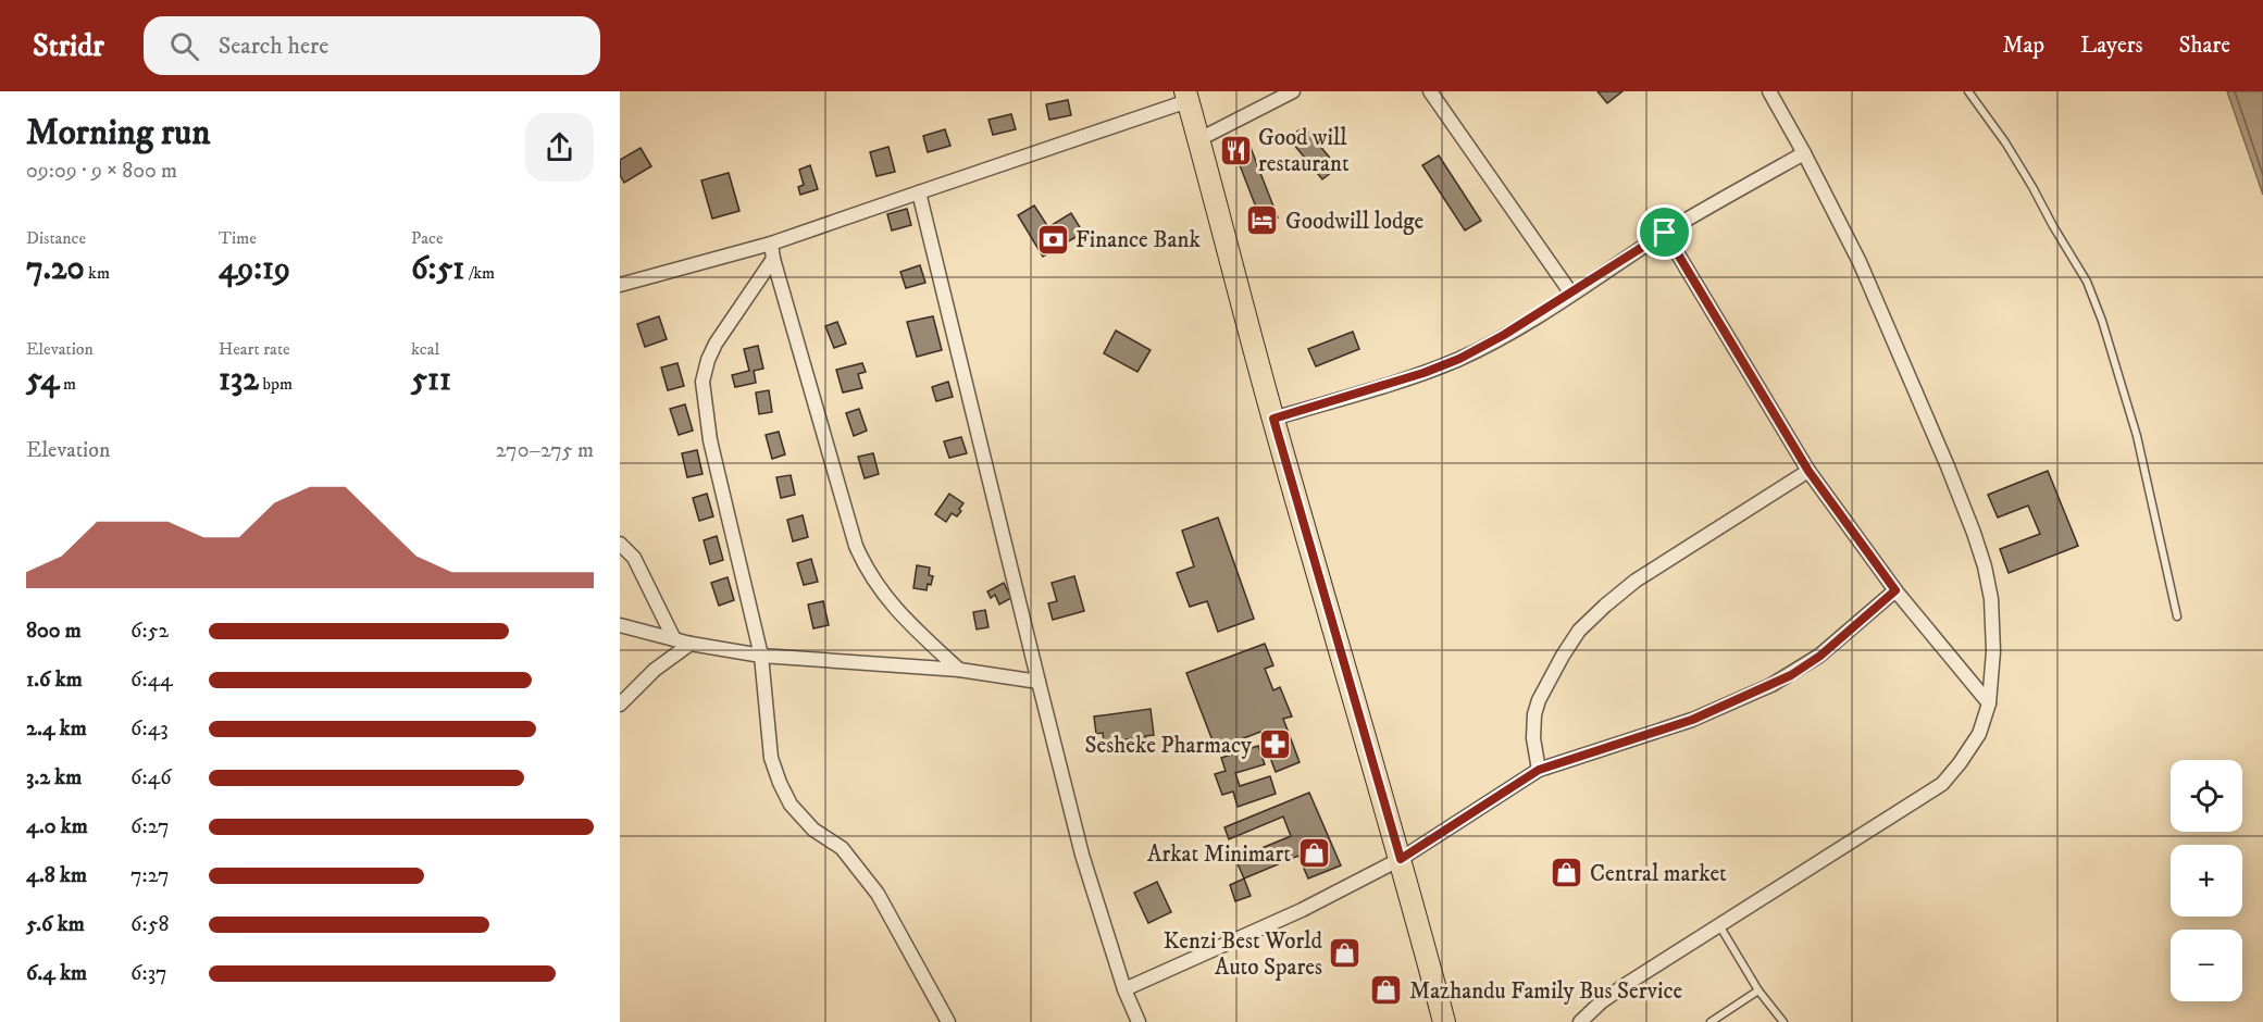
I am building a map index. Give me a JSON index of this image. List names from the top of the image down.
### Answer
{
  "places": {
    "restaurant": ["Good will restaurant"],
    "hotel": ["Goodwill lodge"],
    "bank": ["Finance Bank"],
    "pharmacy": ["Sesheke Pharmacy"],
    "shop": [
      "Arkat Minimart",
      "Central market",
      "Kenzi Best World Auto Spares",
      "Mazhandu Family Bus Service"
    ]
  },
  "page": {
    "header": "Stridr",
    "search": "Search here",
    "nav": ["Map", "Layers", "Share"],
    "heading": ["Morning run", "09:09 · 9 × 800 m"],
    "stats": [
      ["Distance", "7.20 km"],
      ["Time", "49:19"],
      ["Pace", "6:51 /km"],
      ["Elevation", "54 m"],
      ["Heart rate", "132 bpm"],
      ["kcal", "511"]
    ],
    "chart": ["Elevation", "270–275 m"],
    "list": [
      {
        "name": "800 m",
        "note": "6:52"
      },
      {
        "name": "1.6 km",
        "note": "6:44"
      },
      {
        "name": "2.4 km",
        "note": "6:43"
      },
      {
        "name": "3.2 km",
        "note": "6:46"
      },
      {
        "name": "4.0 km",
        "note": "6:27"
      },
      {
        "name": "4.8 km",
        "note": "7:27"
      },
      {
        "name": "5.6 km",
        "note": "6:58"
      },
      {
        "name": "6.4 km",
        "note": "6:37"
      }
    ],
    "map_buttons": ["+", "−"]
  }
}
